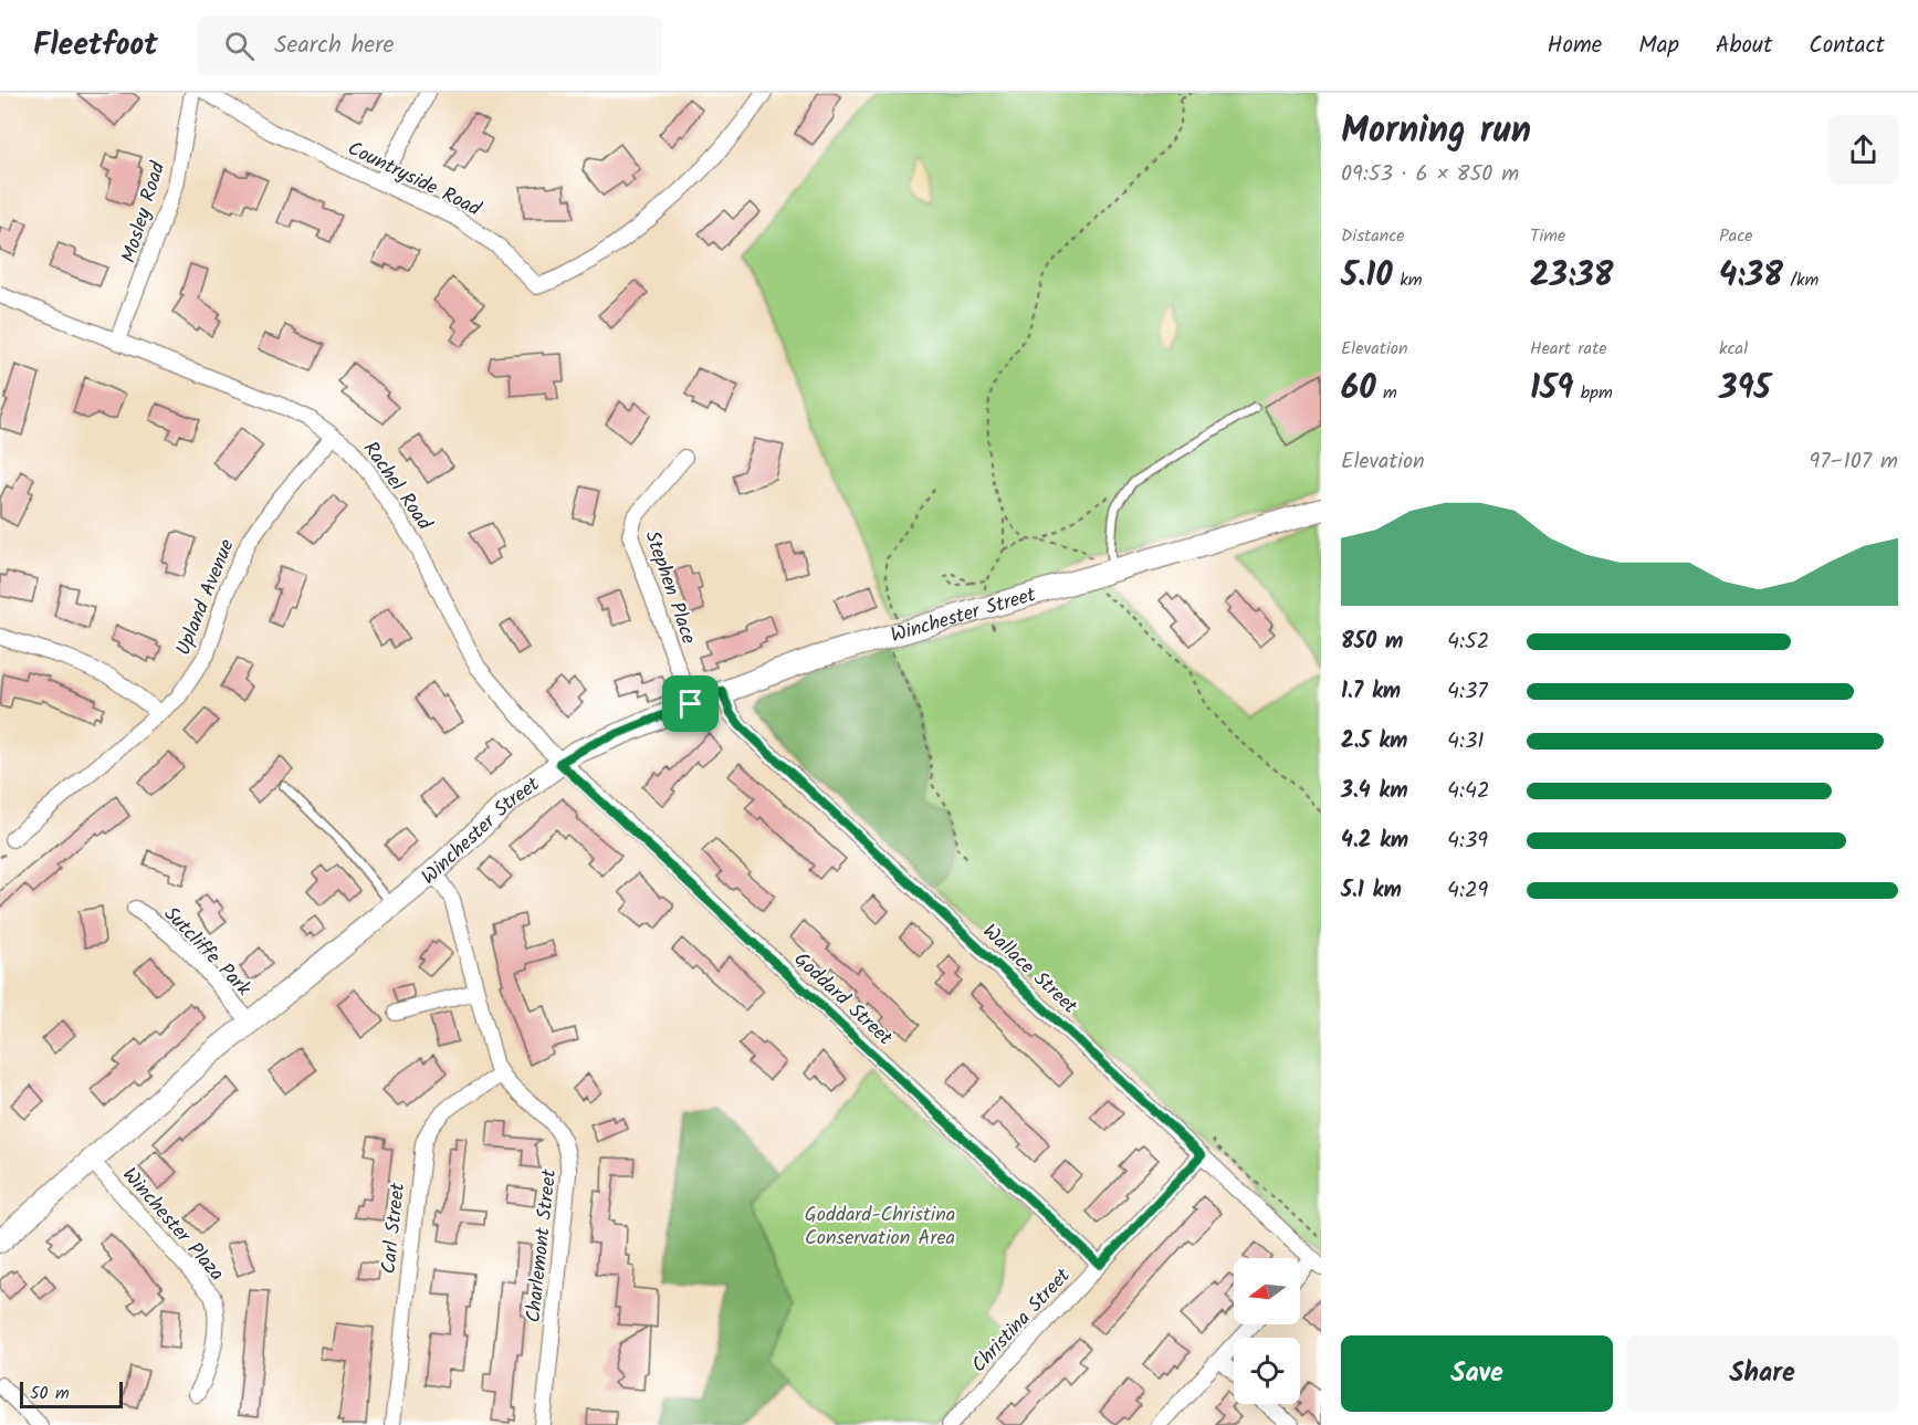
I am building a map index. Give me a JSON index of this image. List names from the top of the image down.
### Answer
{
  "streets": {
    "street": [
      "Countryside Road",
      "Mosley Road",
      "Rachel Road",
      "Stephen Place",
      "Upland Avenue",
      "Winchester Street",
      "Sutcliffe Park",
      "Wallace Street",
      "Goddard Street",
      "Winchester Plaza",
      "Carl Street",
      "Charlemont Street",
      "Christina Street"
    ]
  },
  "crossings": [
    ["Mosley Road", "Rachel Road"],
    ["Rachel Road", "Upland Avenue"],
    ["Rachel Road", "Winchester Street"],
    ["Rachel Road", "Goddard Street"],
    ["Stephen Place", "Winchester Street"],
    ["Winchester Street", "Sutcliffe Park"],
    ["Winchester Street", "Wallace Street"],
    ["Winchester Street", "Goddard Street"],
    ["Winchester Street", "Winchester Plaza"],
    ["Winchester Street", "Charlemont Street"],
    ["Wallace Street", "Christina Street"],
    ["Goddard Street", "Christina Street"],
    ["Carl Street", "Charlemont Street"]
  ],
  "parks": ["Goddard-Christina Conservation Area"],
  "scale_bar": "50 m",
  "north": "left",
  "page": {
    "header": "Fleetfoot",
    "search": "Search here",
    "nav": [
      "Home",
      "Map",
      "About",
      "Contact"
    ],
    "heading": ["Morning run", "09:53 · 6 × 850 m"],
    "stats": [
      ["Distance", "5.10 km"],
      ["Time", "23:38"],
      ["Pace", "4:38 /km"],
      ["Elevation", "60 m"],
      ["Heart rate", "159 bpm"],
      ["kcal", "395"]
    ],
    "chart": ["Elevation", "97–107 m"],
    "list": [
      {
        "name": "850 m",
        "note": "4:52"
      },
      {
        "name": "1.7 km",
        "note": "4:37"
      },
      {
        "name": "2.5 km",
        "note": "4:31"
      },
      {
        "name": "3.4 km",
        "note": "4:42"
      },
      {
        "name": "4.2 km",
        "note": "4:39"
      },
      {
        "name": "5.1 km",
        "note": "4:29"
      }
    ],
    "buttons": ["Save", "Share"],
    "scale": "50 m"
  }
}
